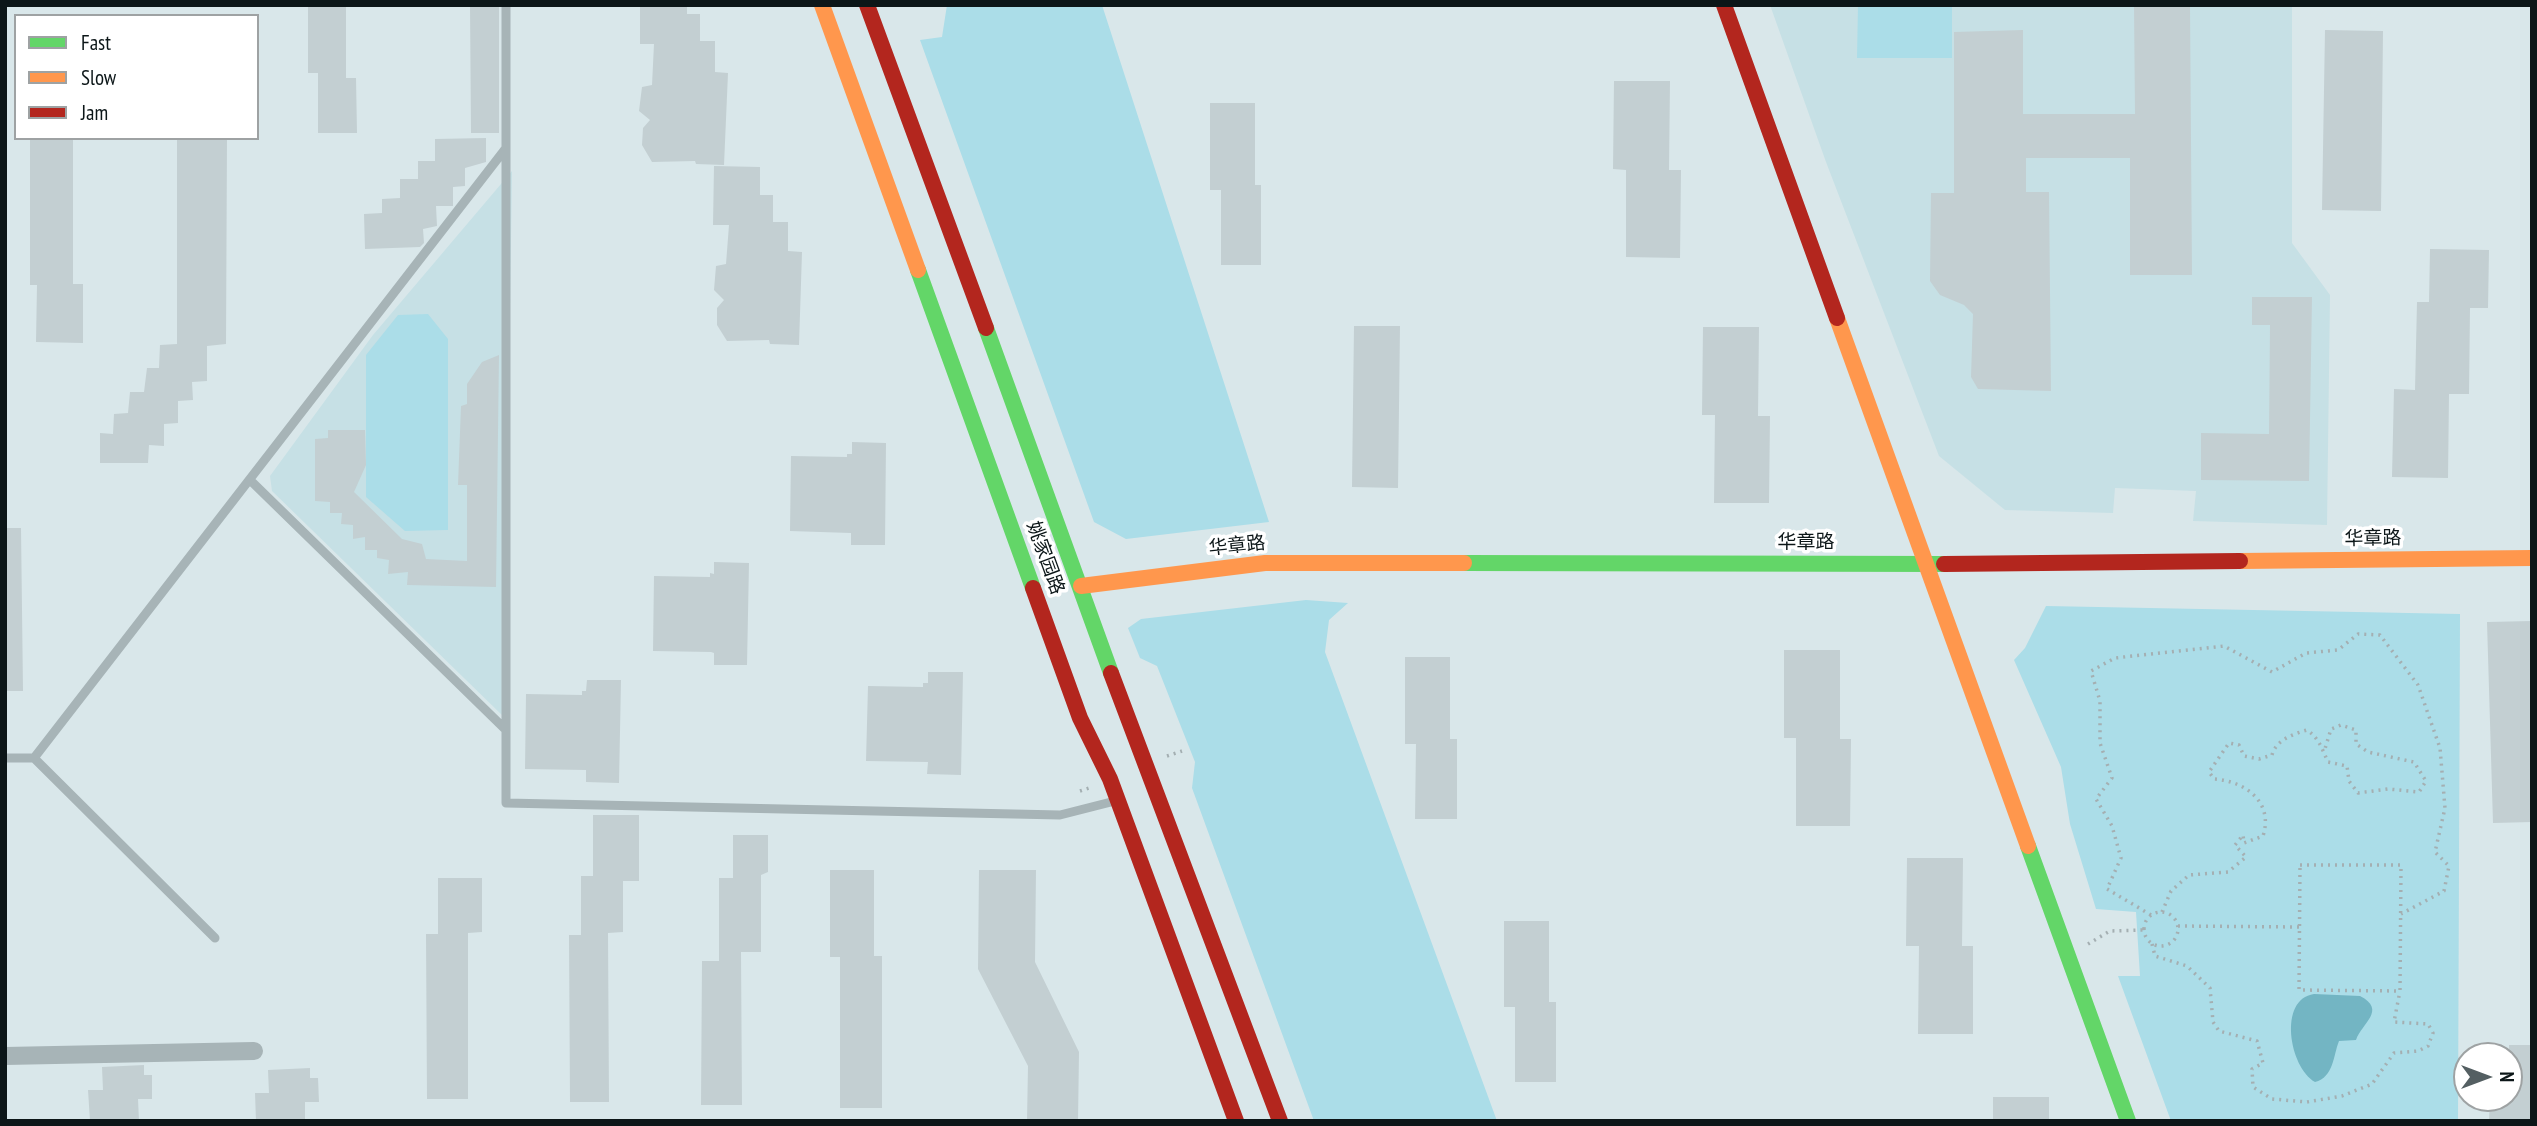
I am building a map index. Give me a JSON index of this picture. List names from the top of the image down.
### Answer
{
  "streets": {
    "street": ["华章路", "姚家园路"]
  },
  "crossings": [
    ["华章路", "姚家园路"]
  ],
  "legend": ["Fast", "Slow", "Jam"],
  "north": "right"
}
